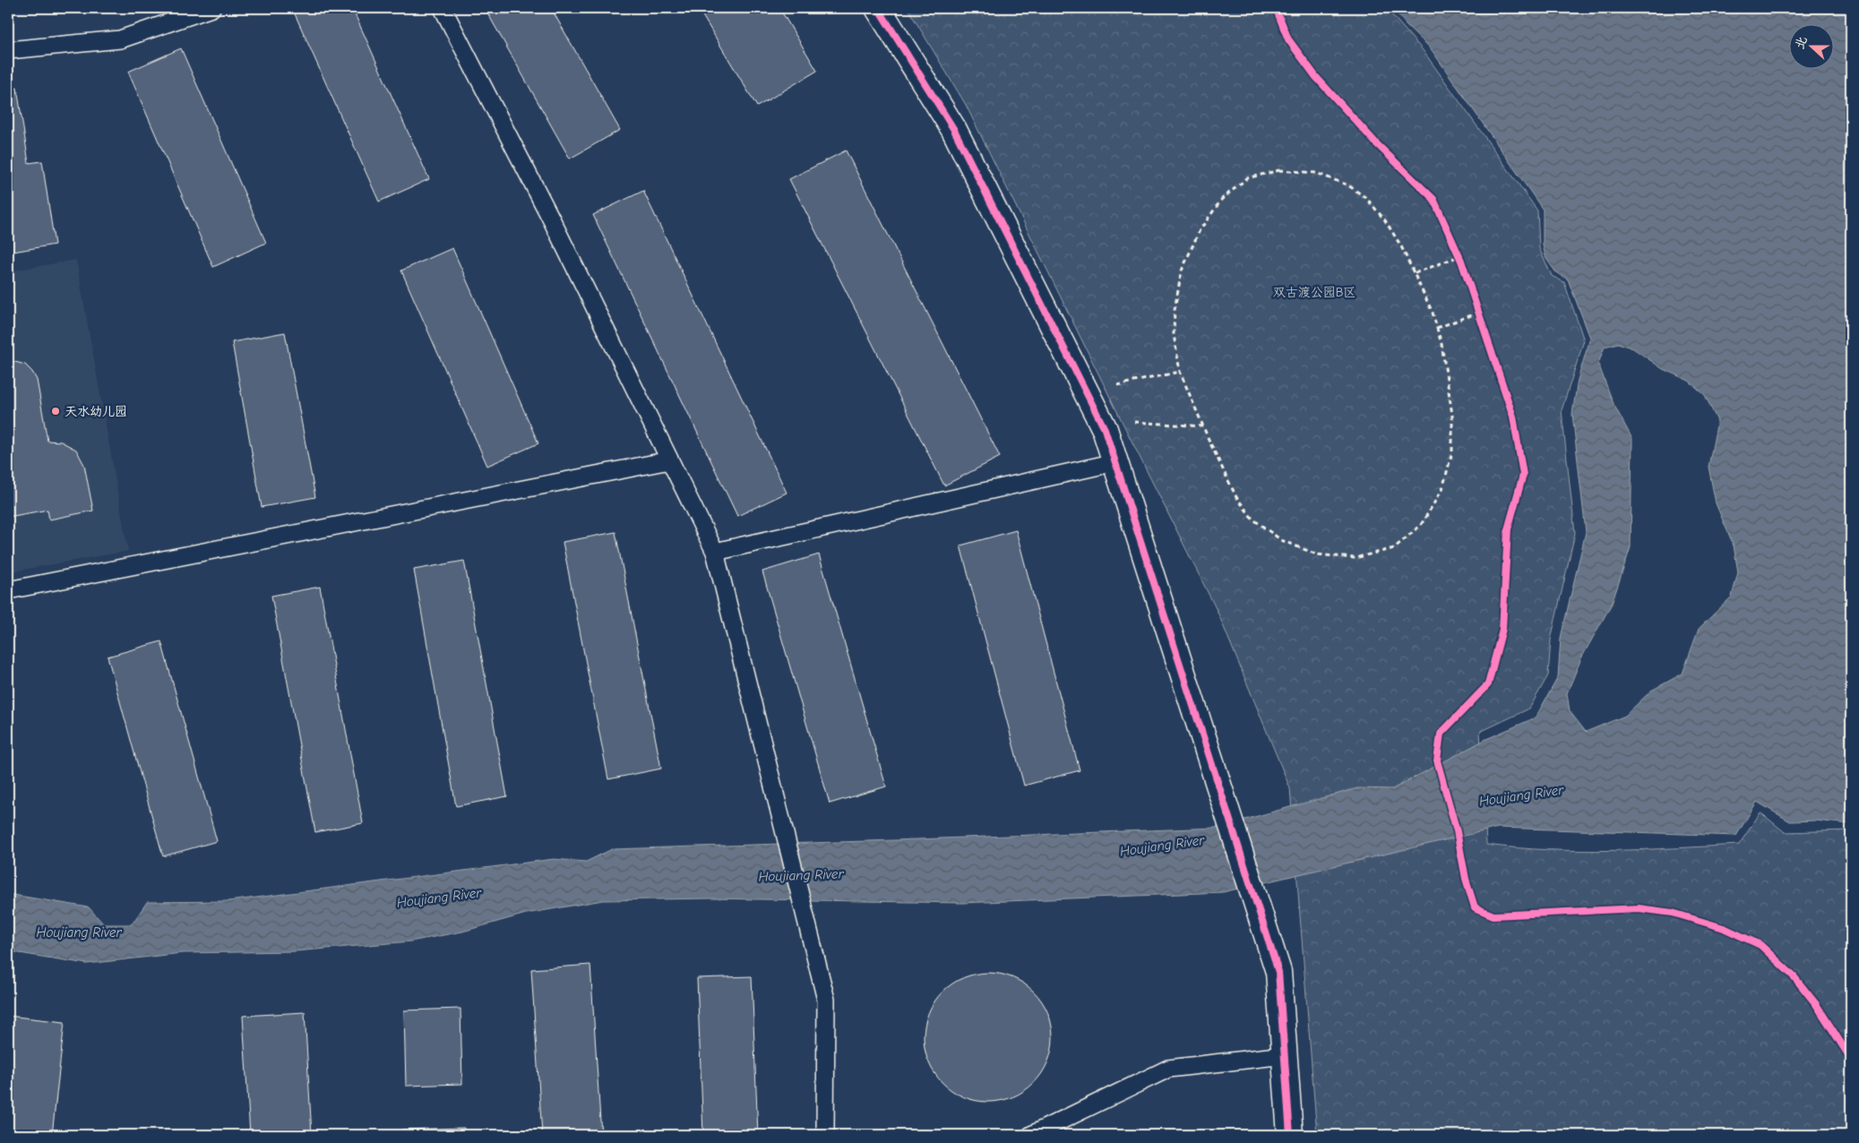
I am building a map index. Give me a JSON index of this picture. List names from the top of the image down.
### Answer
{
  "water": ["Houjiang River"],
  "parks": ["双古渡公园B区"],
  "places": ["天水幼儿园"],
  "north": "left"
}
